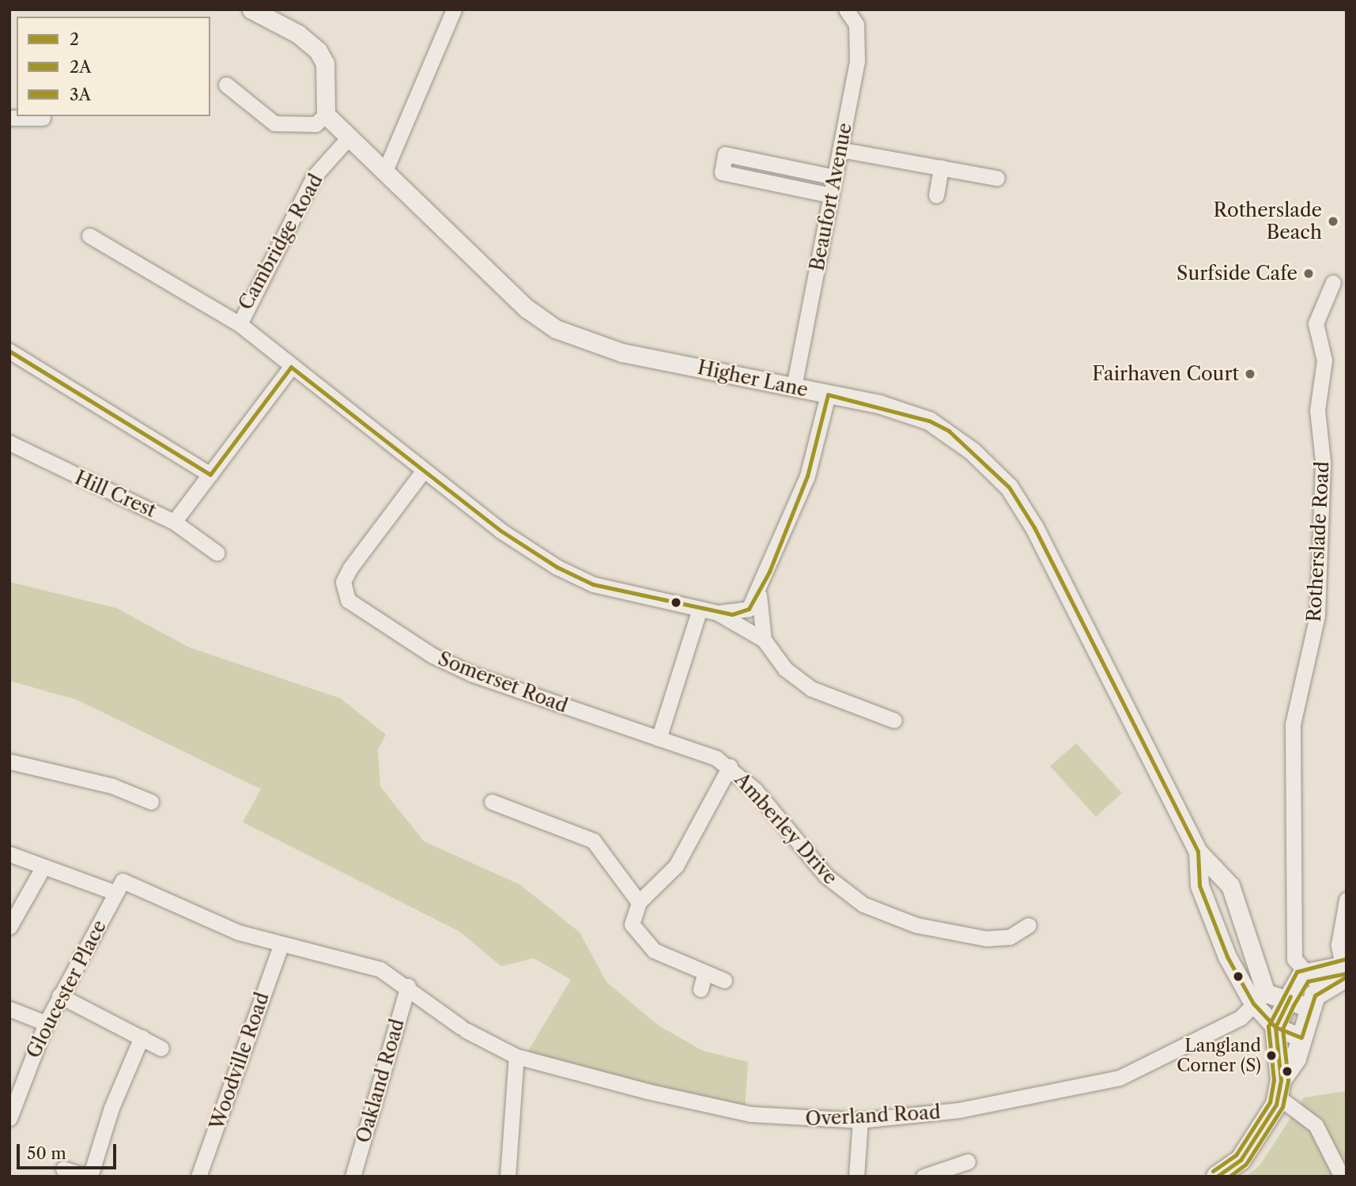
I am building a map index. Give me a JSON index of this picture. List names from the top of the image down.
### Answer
{
  "streets": {
    "street": [
      "Beaufort Avenue",
      "Cambridge Road",
      "Higher Lane",
      "Hill Crest",
      "Rotherslade Road",
      "Somerset Road",
      "Amberley Drive",
      "Gloucester Place",
      "Woodville Road",
      "Oakland Road",
      "Overland Road"
    ]
  },
  "crossings": [
    ["Beaufort Avenue", "Higher Lane"],
    ["Cambridge Road", "Higher Lane"],
    ["Cambridge Road", "Somerset Road"],
    ["Higher Lane", "Overland Road"],
    ["Somerset Road", "Amberley Drive"],
    ["Gloucester Place", "Overland Road"],
    ["Woodville Road", "Overland Road"],
    ["Oakland Road", "Overland Road"]
  ],
  "places": [
    "Rotherslade Beach",
    "Surfside Cafe",
    "Fairhaven Court",
    "Langland Corner (S)"
  ],
  "lines": ["transit line 2", "transit line 3A", "transit line 2A"],
  "legend": ["2", "2A", "3A"],
  "scale_bar": "50 m"
}
